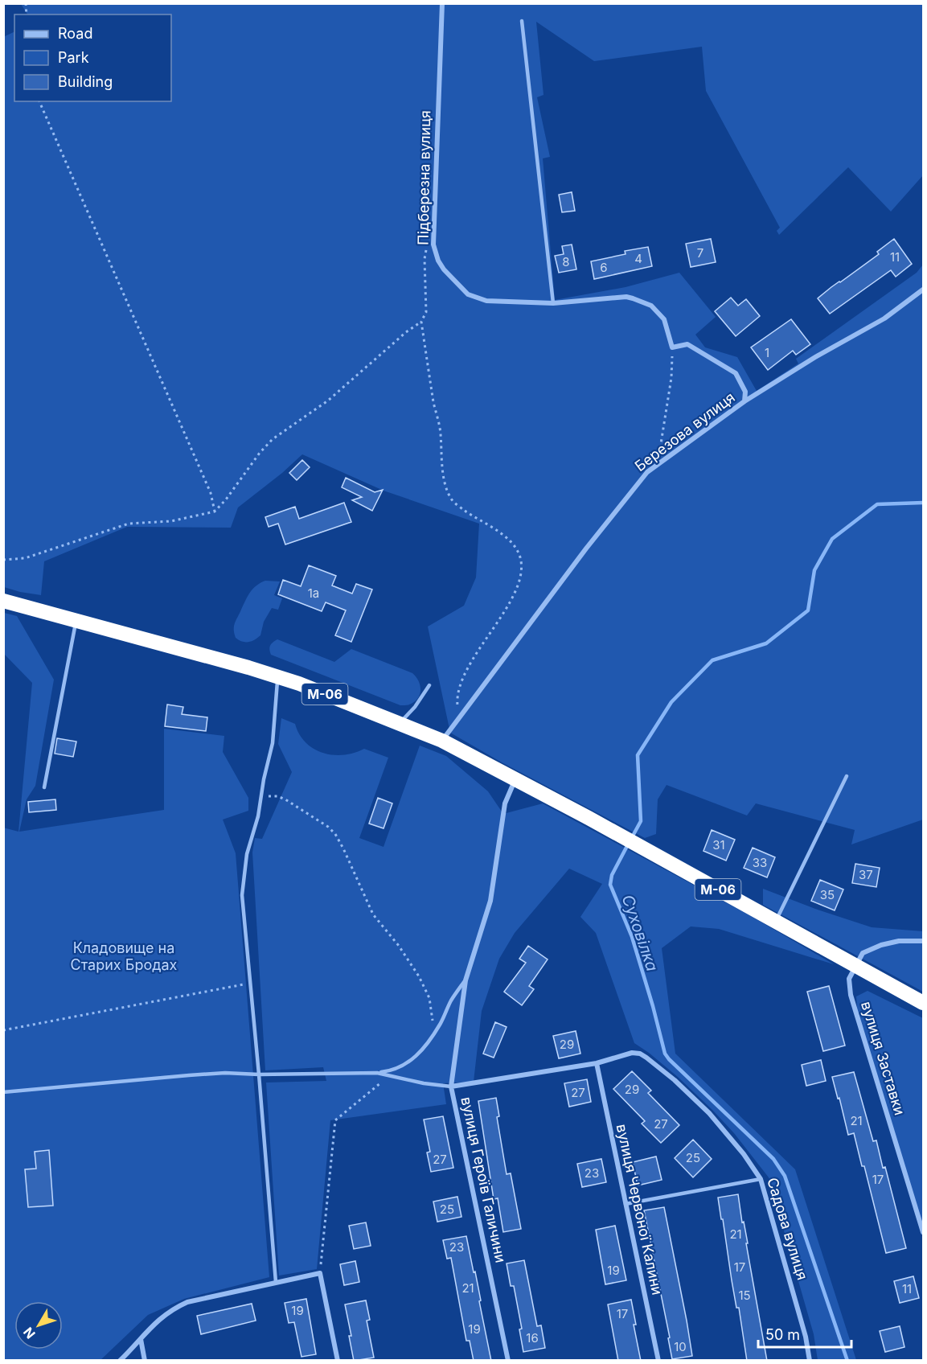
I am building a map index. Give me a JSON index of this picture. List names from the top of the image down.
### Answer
{
  "streets": {
    "highway": ["М-06"],
    "street": [
      "Підберезна вулиця",
      "Березова вулиця",
      "вулиця Заставки",
      "вулиця Героїв Галичини",
      "вулиця Червоної Калини",
      "Садова вулиця"
    ]
  },
  "crossings": [
    ["Березова вулиця", "М-06"],
    ["М-06", "вулиця Заставки"],
    ["М-06", "вулиця Героїв Галичини"],
    ["вулиця Героїв Галичини", "Садова вулиця"],
    ["вулиця Червоної Калини", "Садова вулиця"]
  ],
  "water": ["Суховілка"],
  "parks": ["Кладовище на Старих Бродах"],
  "house_numbers": [
    "7",
    "11",
    "4",
    "8",
    "6",
    "1",
    "1а",
    "31",
    "33",
    "37",
    "35",
    "29",
    "29",
    "27",
    "21",
    "27",
    "25",
    "27",
    "23",
    "17",
    "25",
    "21",
    "23",
    "17",
    "19",
    "21",
    "11",
    "15",
    "19",
    "17",
    "19",
    "16",
    "10"
  ],
  "legend": ["Road", "Park", "Building"],
  "scale_bar": "50 m",
  "north": "bottom left"
}
